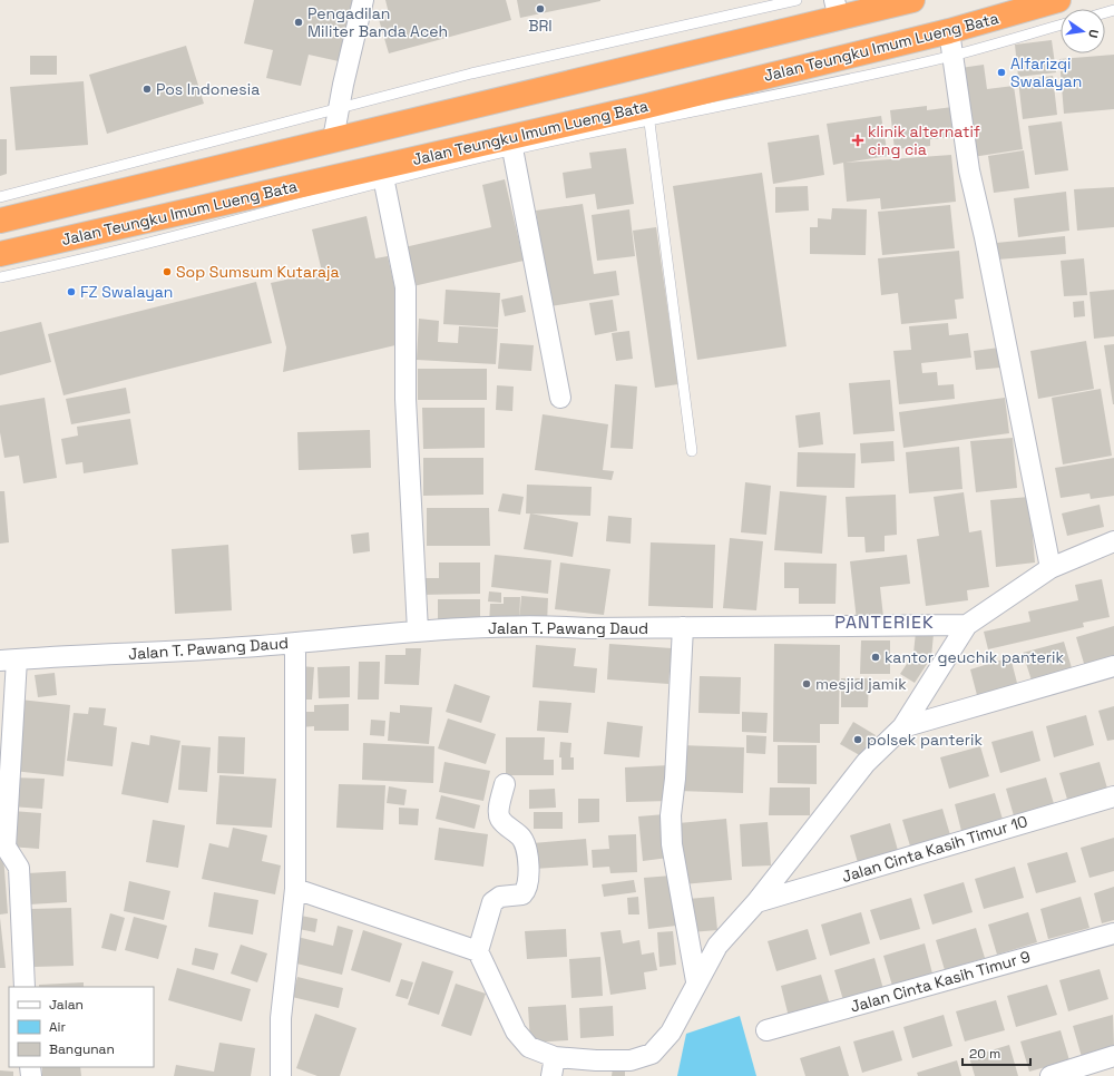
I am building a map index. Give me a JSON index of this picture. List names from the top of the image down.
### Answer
{
  "streets": {
    "highway": ["Jalan Teungku Imum Lueng Bata"],
    "street": ["Jalan T. Pawang Daud", "Jalan Cinta Kasih Timur 10", "Jalan Cinta Kasih Timur 9"]
  },
  "districts": ["PANTERIEK"],
  "places": {
    "other": [
      "BRI",
      "Pengadilan Militer Banda Aceh",
      "Alfarizqi Swalayan",
      "Pos Indonesia",
      "Sop Sumsum Kutaraja",
      "FZ Swalayan",
      "kantor geuchik panterik",
      "mesjid jamik",
      "polsek panterik"
    ],
    "health": ["klinik alternatif cing cia"]
  },
  "legend": ["Jalan", "Air", "Bangunan"],
  "scale_bar": "20 m",
  "north": "right"
}
